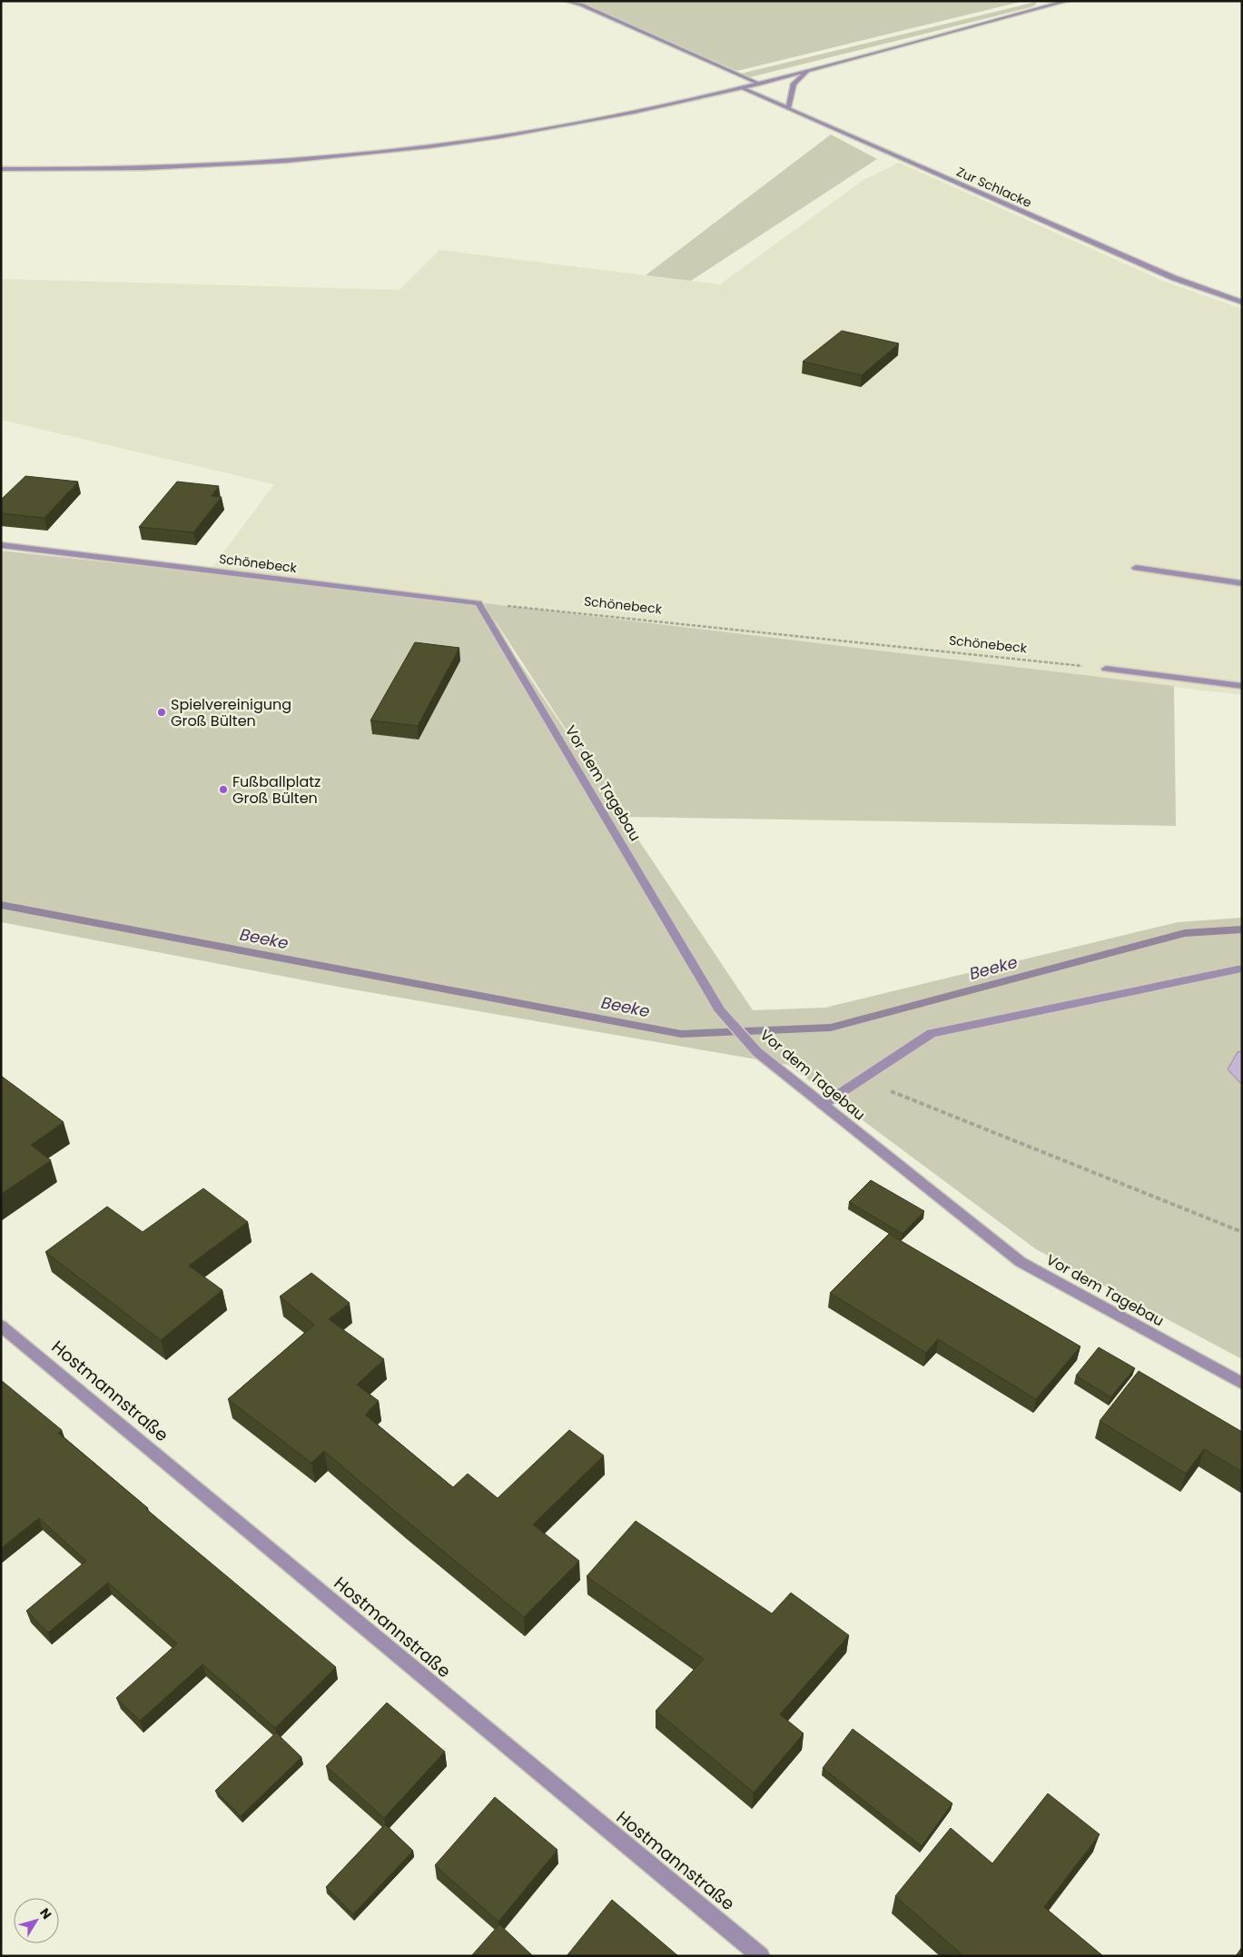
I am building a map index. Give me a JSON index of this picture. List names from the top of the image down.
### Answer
{
  "streets": {
    "street": [
      "Zur Schlacke",
      "Schönebeck",
      "Vor dem Tagebau",
      "Hostmannstraße"
    ]
  },
  "crossings": [
    ["Schönebeck", "Vor dem Tagebau"]
  ],
  "water": ["Beeke"],
  "places": ["Spielvereinigung Groß Bülten", "Fußballplatz Groß Bülten"],
  "north": "top right"
}
